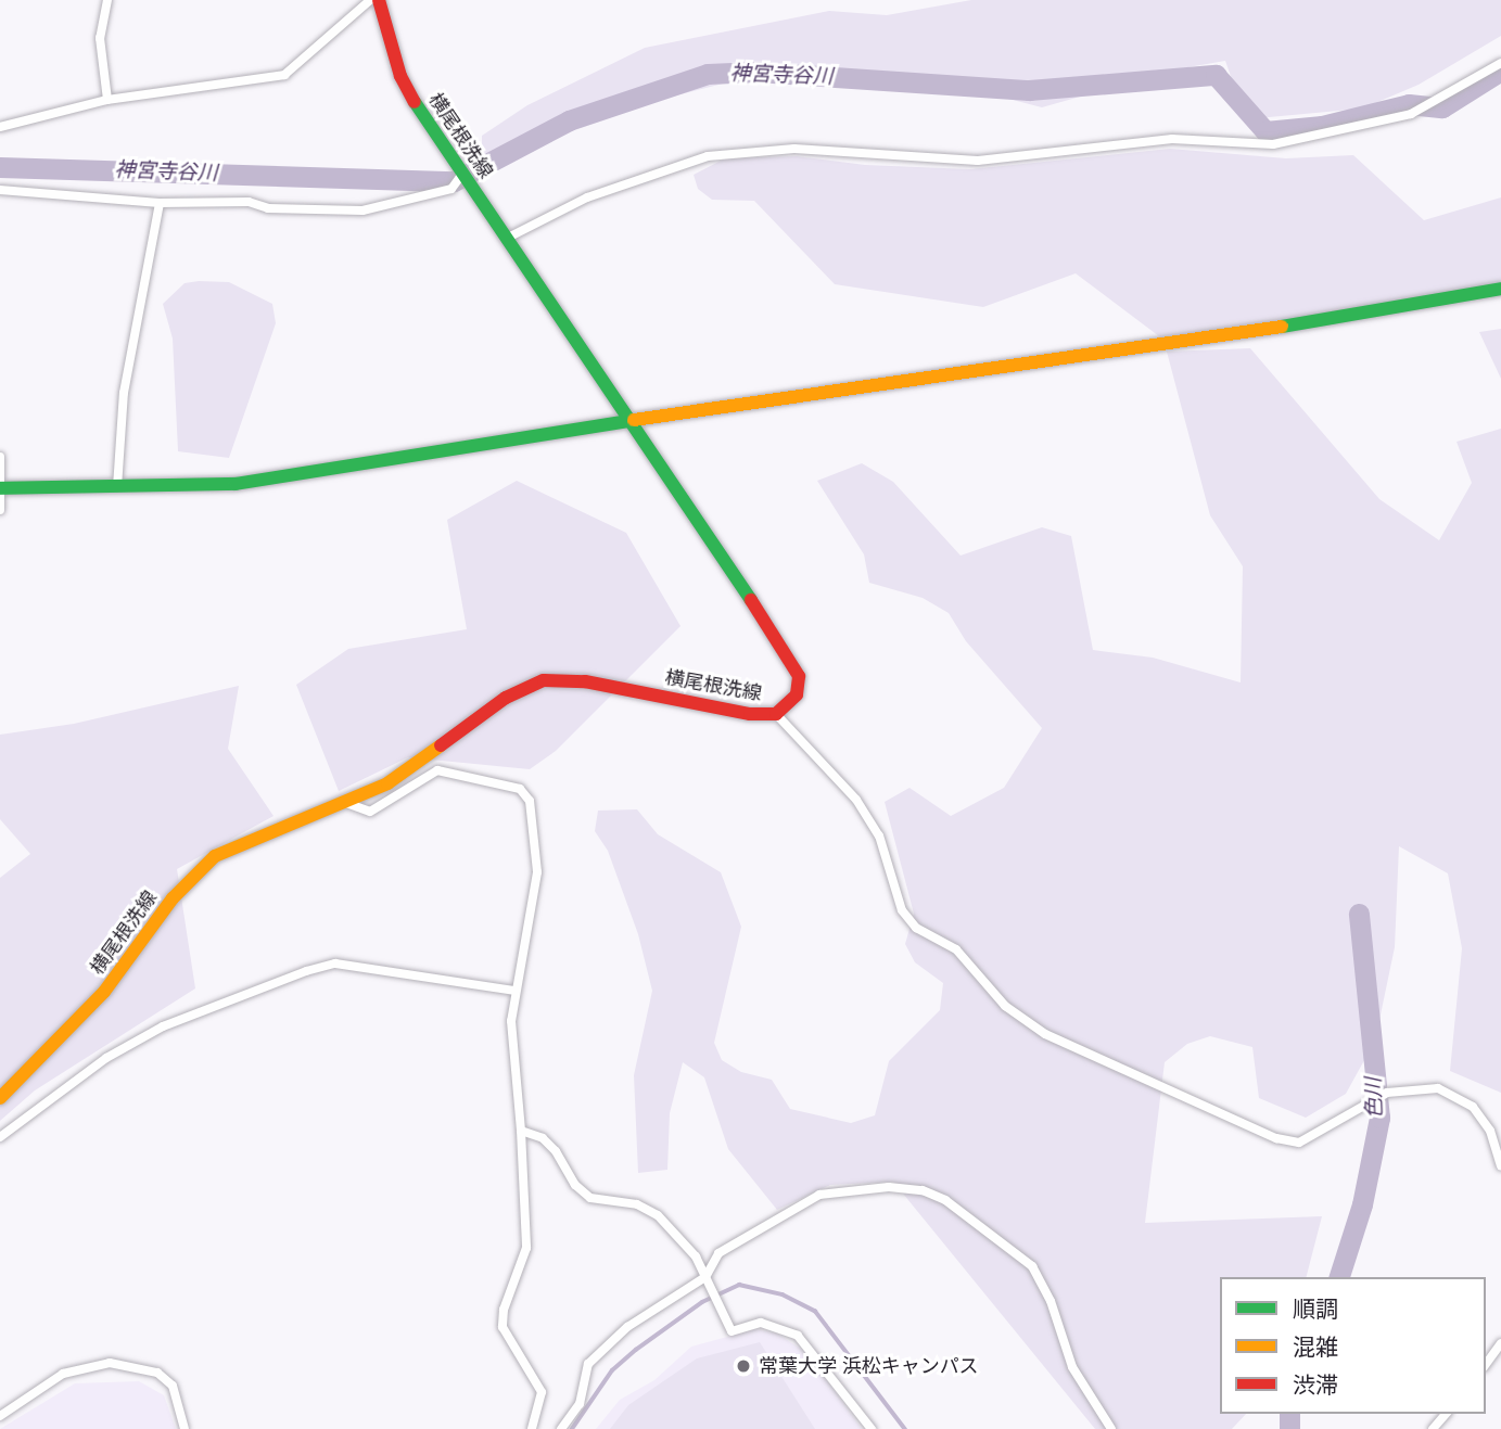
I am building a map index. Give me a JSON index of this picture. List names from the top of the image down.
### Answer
{
  "streets": {
    "main road": ["横尾根洗線"]
  },
  "water": ["神宮寺谷川", "色川"],
  "places": ["常葉大学 浜松キャンパス"],
  "legend": ["順調", "混雑", "渋滞"]
}
